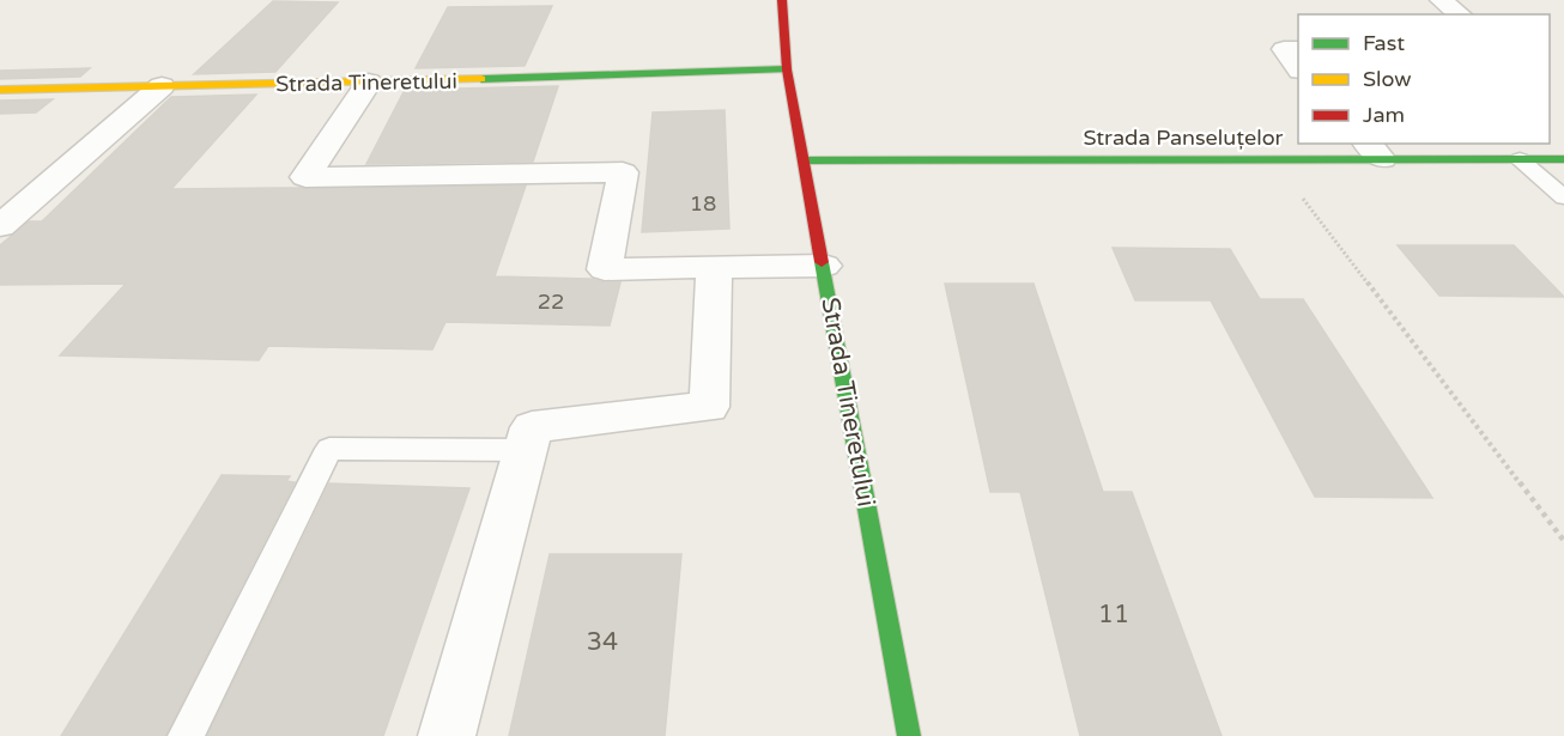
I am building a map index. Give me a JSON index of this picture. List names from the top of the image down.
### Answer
{
  "streets": {
    "street": ["Strada Tineretului", "Strada Panseluțelor"]
  },
  "crossings": [
    ["Strada Tineretului", "Strada Panseluțelor"]
  ],
  "house_numbers": [
    "18",
    "22",
    "11",
    "34"
  ],
  "legend": ["Fast", "Slow", "Jam"]
}
